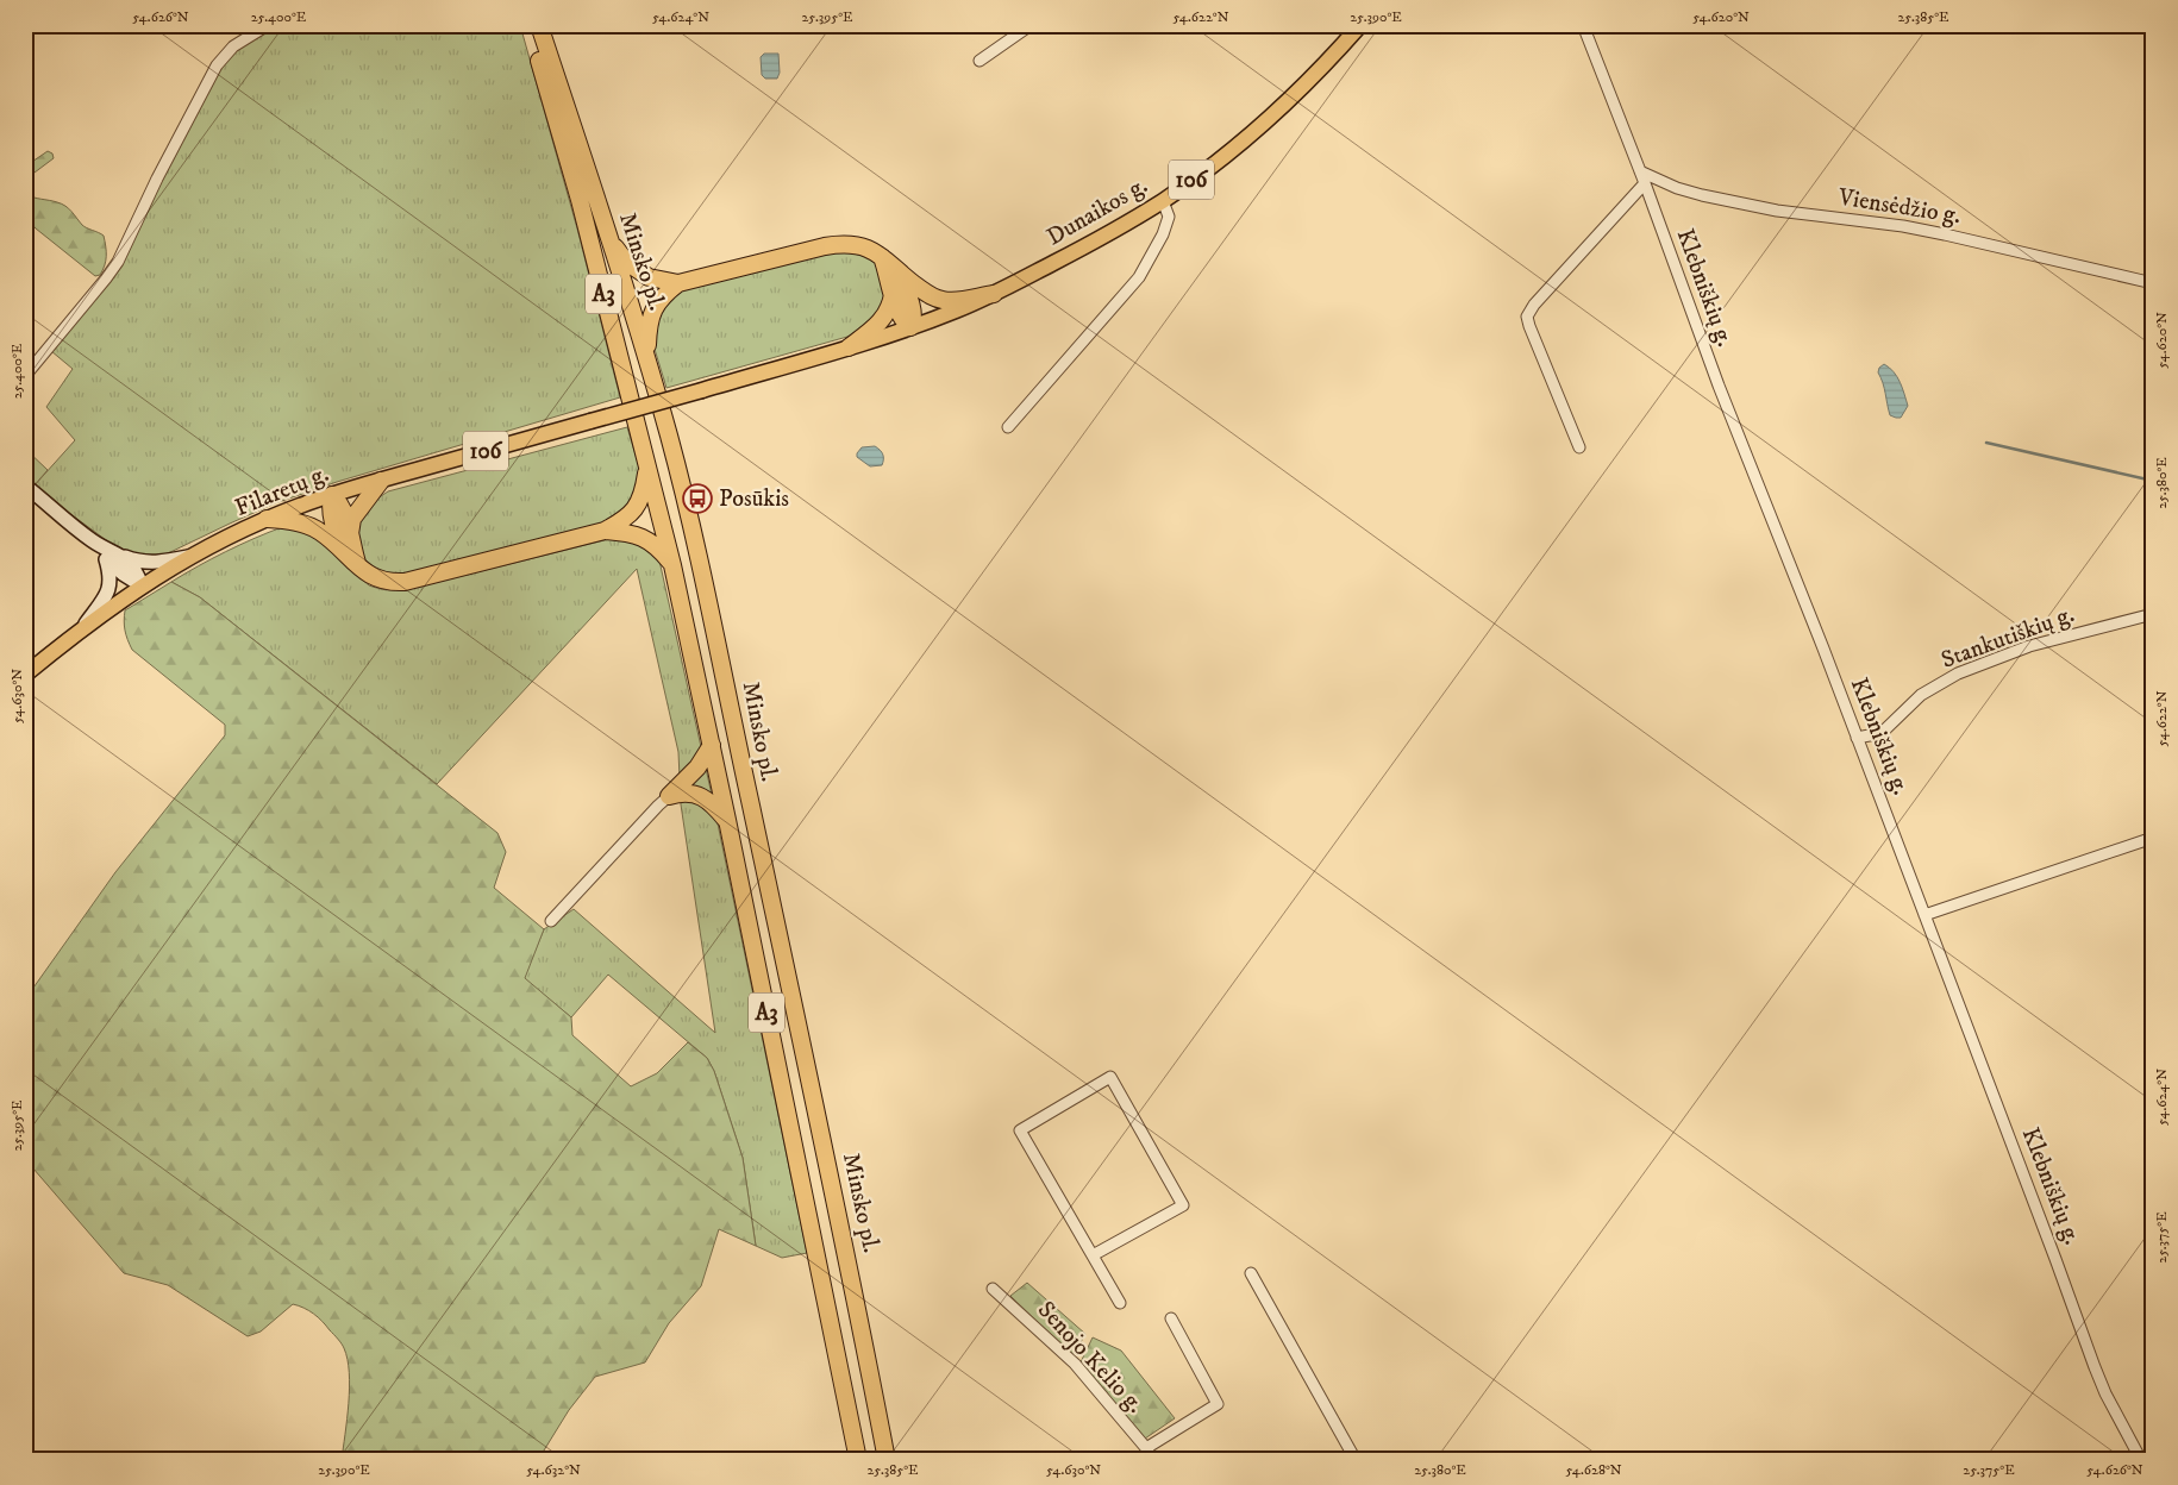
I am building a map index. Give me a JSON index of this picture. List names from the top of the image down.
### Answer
{
  "streets": {
    "highway": ["Minsko pl.", "A3"],
    "main road": ["106", "Dunaikos g.", "Filaretų g."],
    "street": [
      "Viensėdžio g.",
      "Klebniškių g.",
      "Stankutiškių g.",
      "Senojo Kelio g."
    ]
  },
  "crossings": [
    ["106", "Dunaikos g."],
    ["106", "Filaretų g."],
    ["Viensėdžio g.", "Klebniškių g."],
    ["Klebniškių g.", "Stankutiškių g."]
  ],
  "places": {
    "bus stop": ["Posūkis"]
  },
  "coordinates": [
    "54.626°N",
    "25.400°E",
    "54.624°N",
    "25.395°E",
    "54.622°N",
    "25.390°E",
    "54.620°N",
    "25.385°E",
    "25.380°E",
    "54.630°N",
    "25.375°E",
    "54.632°N",
    "54.628°N"
  ]
}
